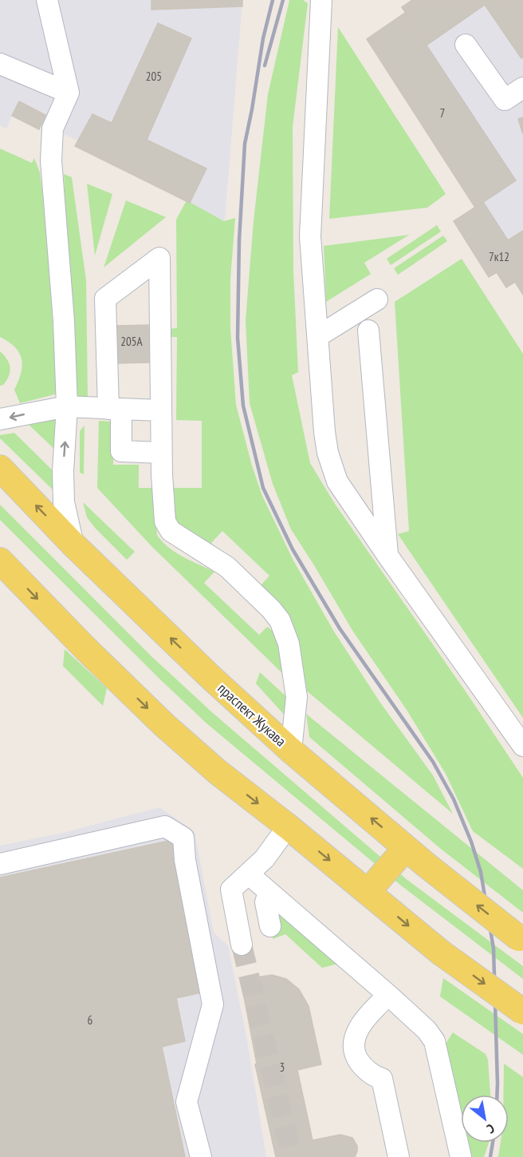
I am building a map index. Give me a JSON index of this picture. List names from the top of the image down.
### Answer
{
  "streets": {
    "main road": ["праспект Жукава"]
  },
  "house_numbers": [
    "205",
    "7",
    "7к12",
    "205А",
    "6",
    "3"
  ],
  "north": "bottom right"
}
